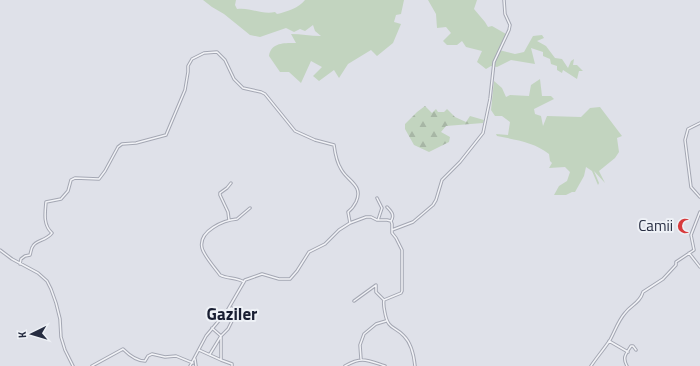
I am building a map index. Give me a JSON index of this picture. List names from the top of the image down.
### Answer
{
  "districts": ["Gaziler"],
  "places": {
    "mosque": ["Camii"]
  },
  "north": "left"
}
